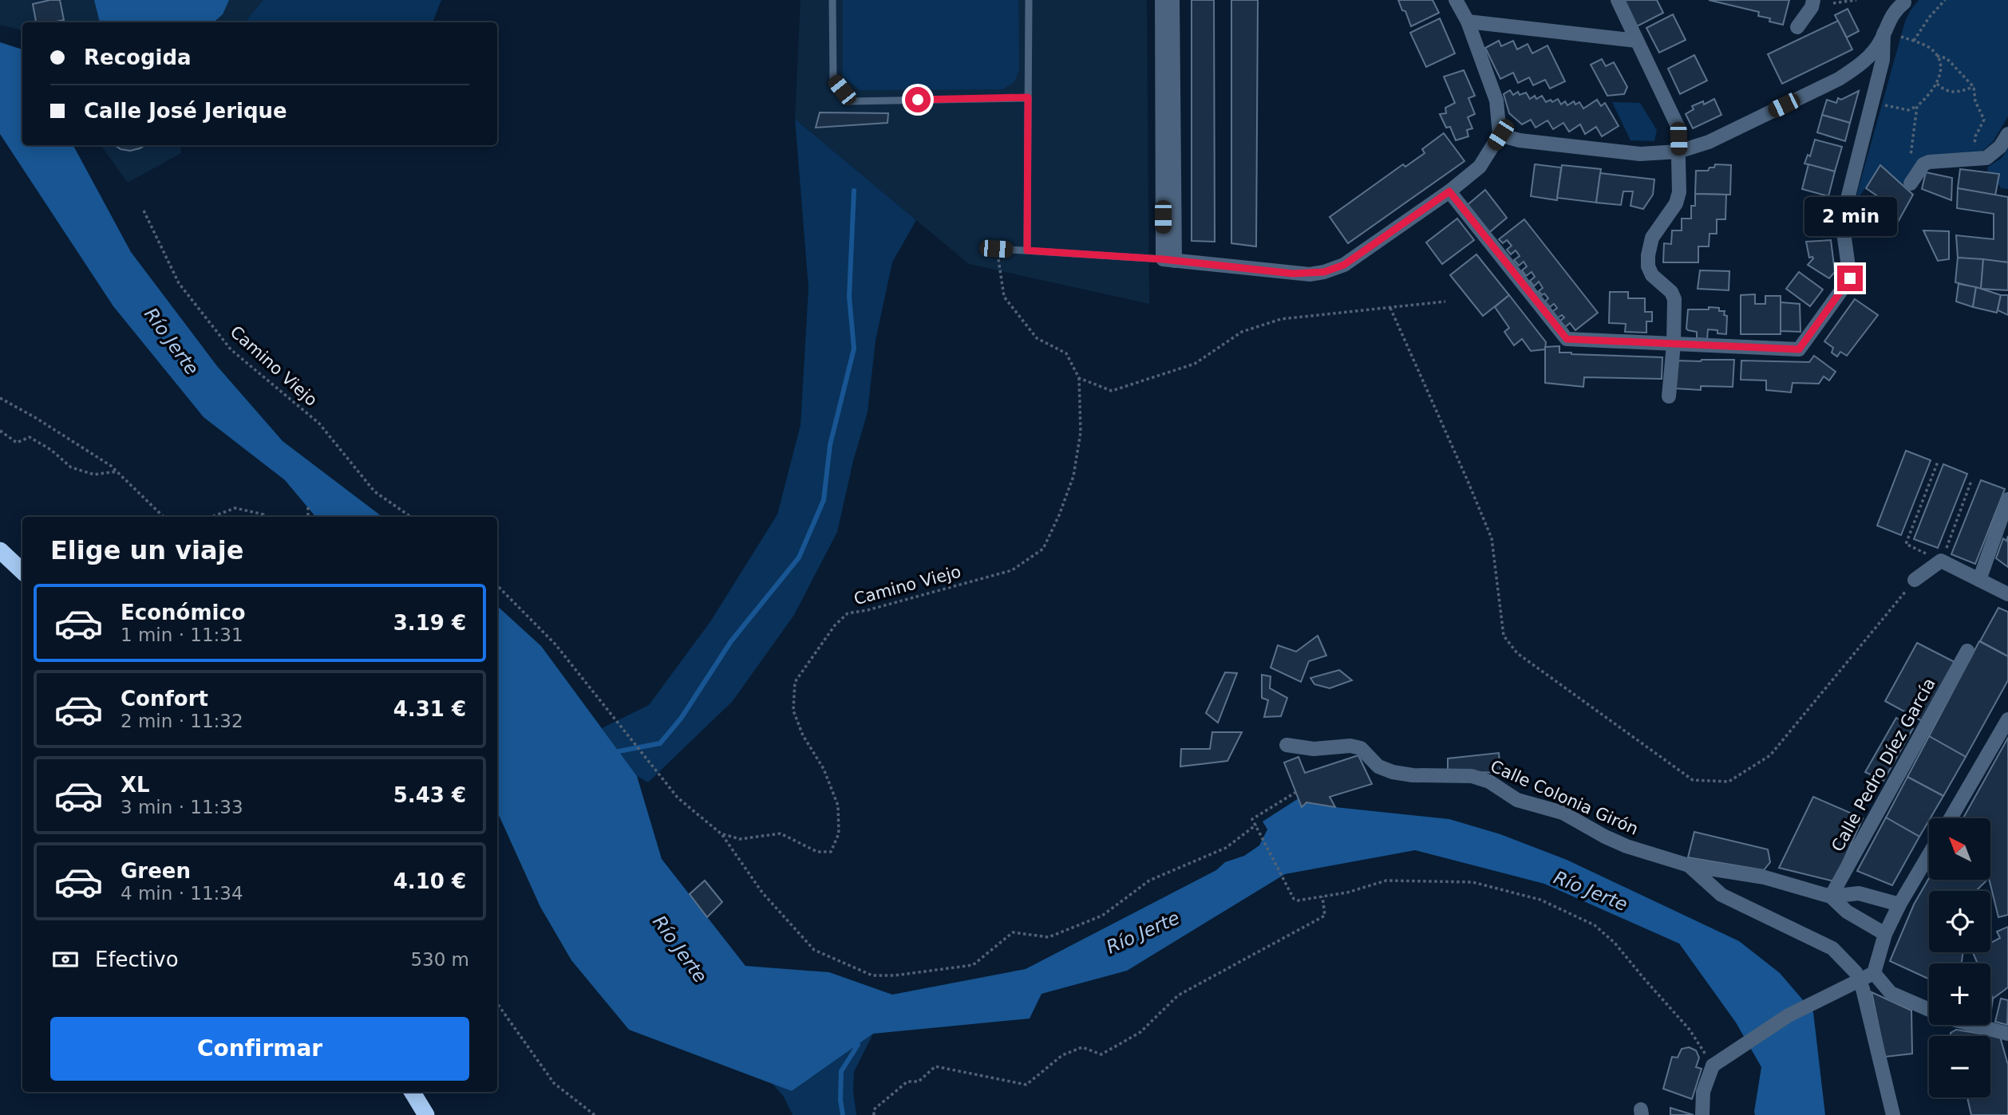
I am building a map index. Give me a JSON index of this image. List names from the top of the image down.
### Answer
{
  "streets": {
    "street": ["Calle Pedro Díez García", "Calle Colonia Girón"],
    "path": ["Camino Viejo"]
  },
  "crossings": [
    ["Calle Pedro Díez García", "Calle Colonia Girón"]
  ],
  "water": ["Río Jerte"],
  "north": "top left",
  "page": {
    "banner": ["Recogida", "Calle José Jerique"],
    "bubble": "2 min",
    "heading": "Elige un viaje",
    "list": [
      {
        "name": "Económico",
        "note": "1 min · 11:31",
        "value": "3.19 €"
      },
      {
        "name": "Confort",
        "note": "2 min · 11:32",
        "value": "4.31 €"
      },
      {
        "name": "XL",
        "note": "3 min · 11:33",
        "value": "5.43 €"
      },
      {
        "name": "Green",
        "note": "4 min · 11:34",
        "value": "4.10 €"
      }
    ],
    "map_buttons": ["+", "−"],
    "pay": ["Efectivo", "530 m"],
    "buttons": "Confirmar"
  }
}
